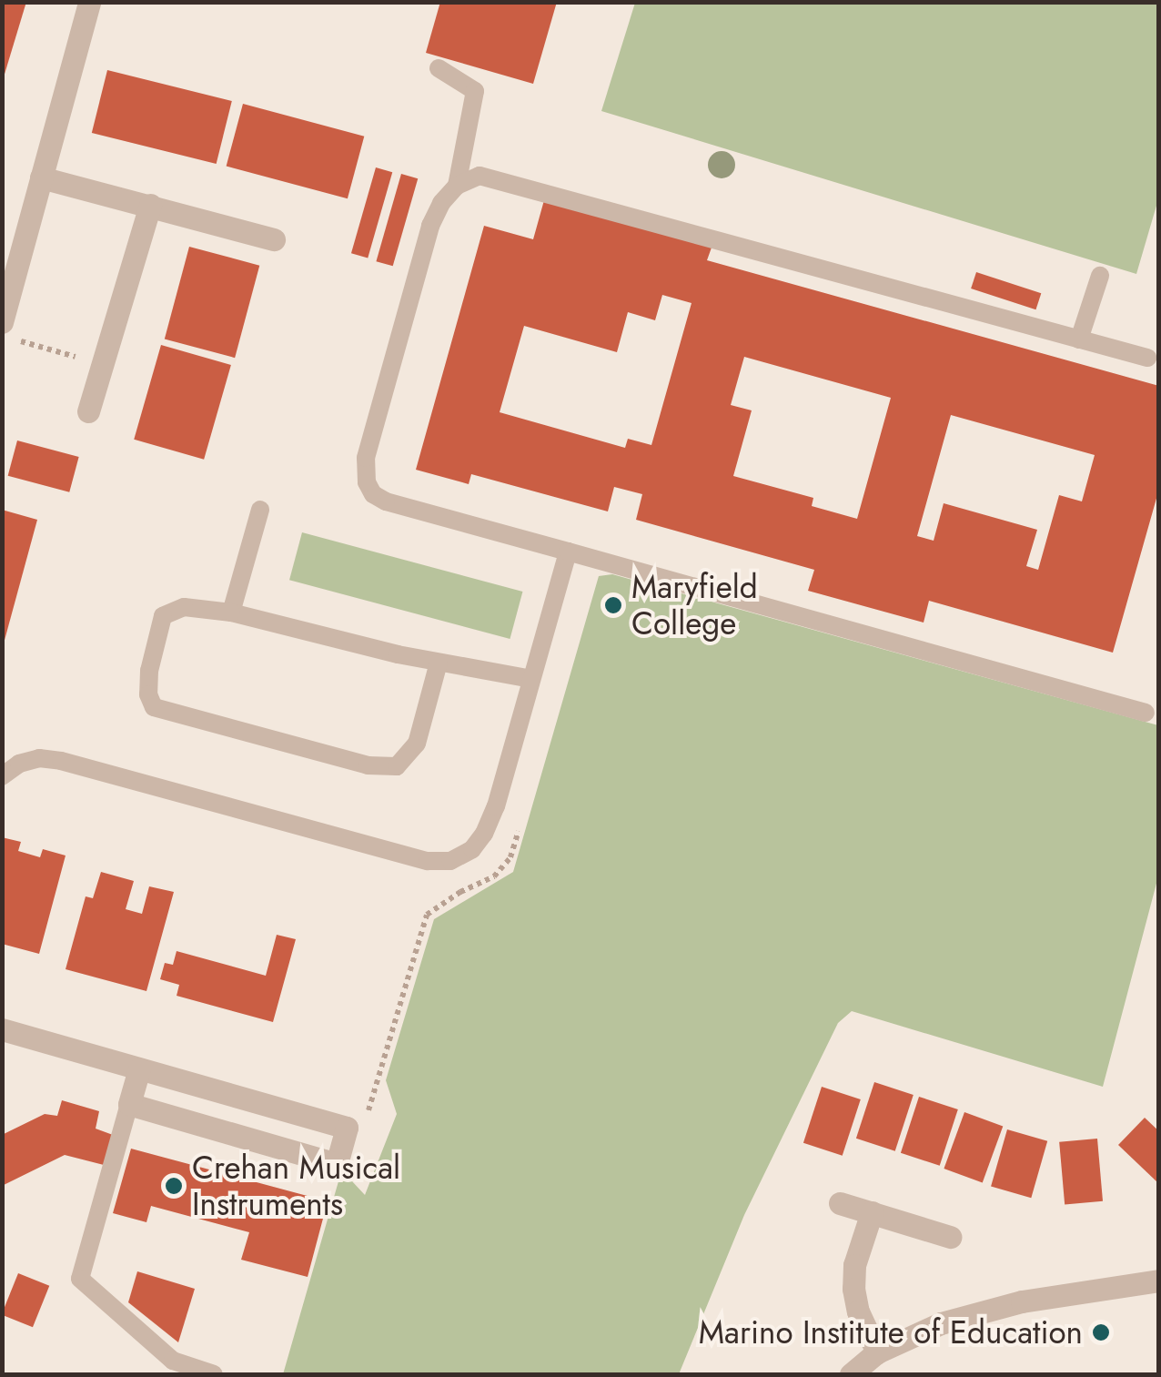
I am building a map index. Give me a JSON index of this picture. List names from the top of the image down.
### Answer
{
  "places": ["Maryfield College", "Crehan Musical Instruments", "Marino Institute of Education"]
}
